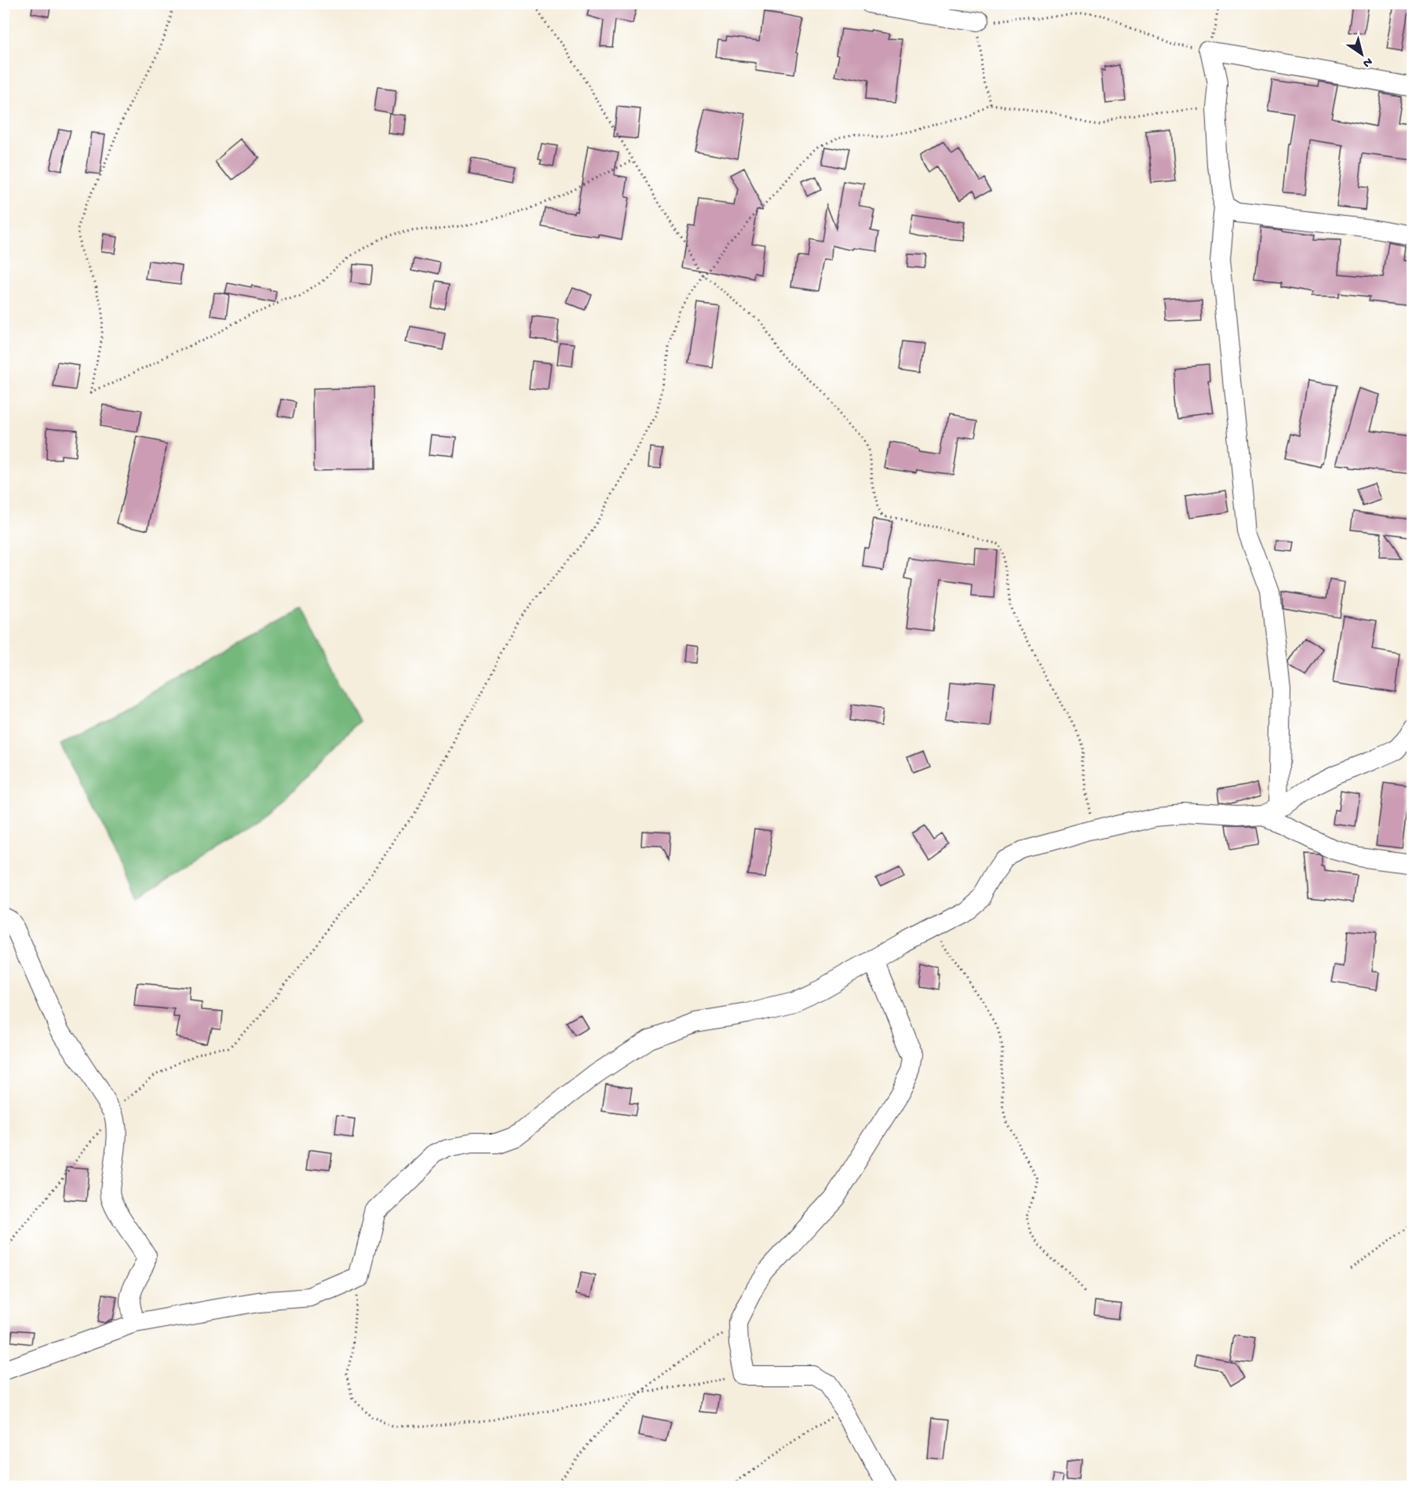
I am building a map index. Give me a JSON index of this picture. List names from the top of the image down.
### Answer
{
  "north": "bottom right"
}
